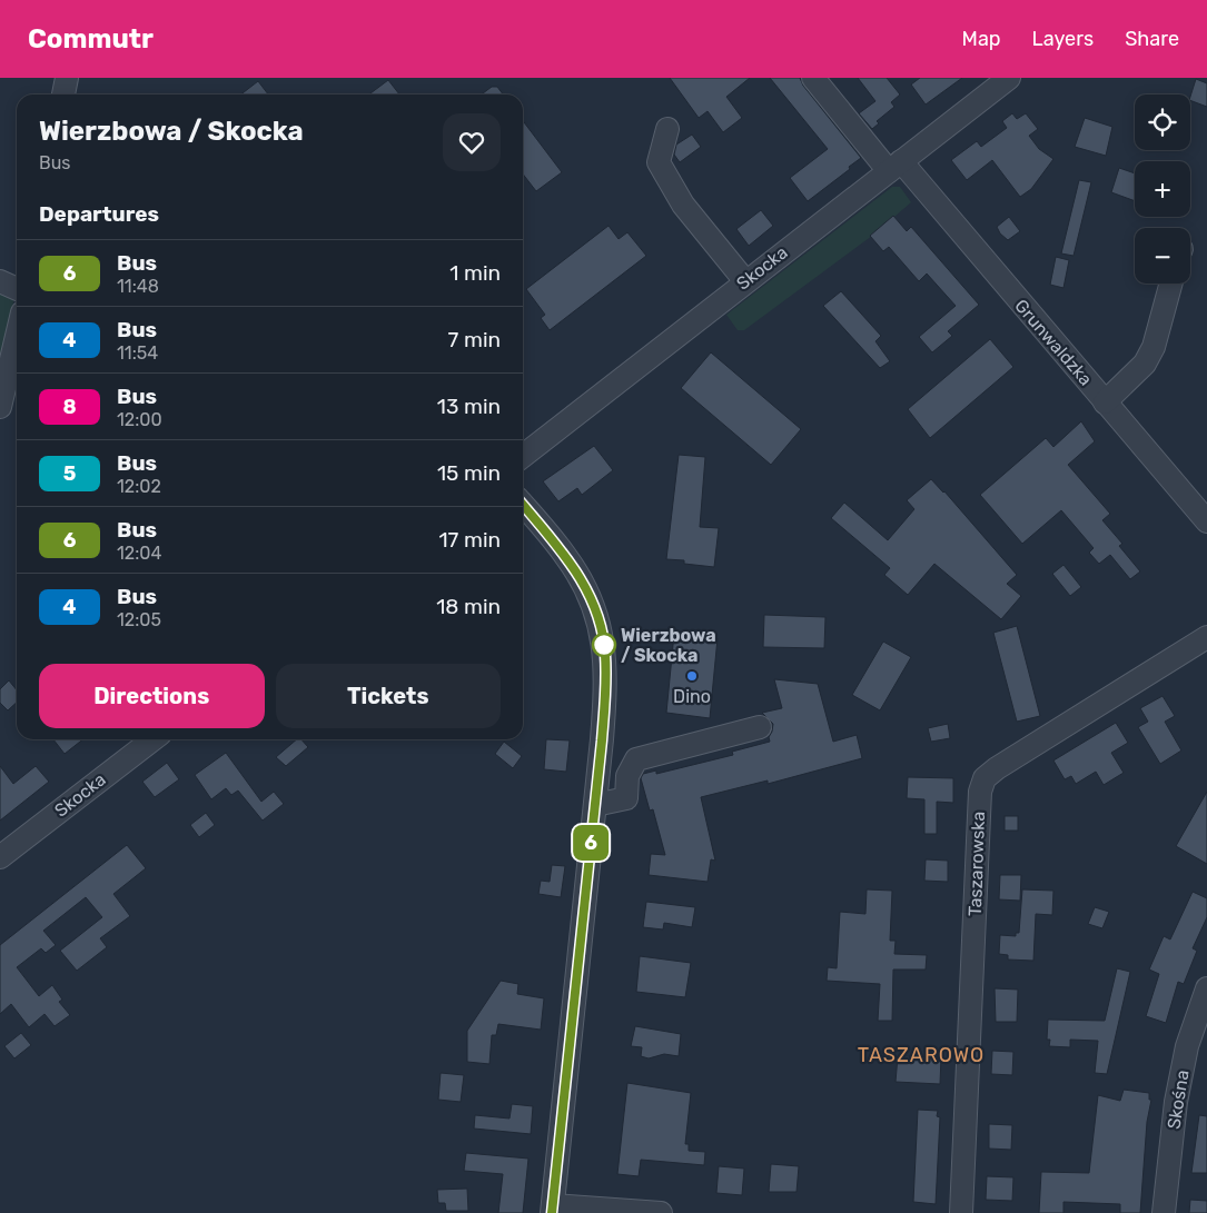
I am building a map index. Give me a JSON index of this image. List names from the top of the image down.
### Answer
{
  "streets": {
    "street": [
      "Skocka",
      "Grunwaldzka",
      "Taszarowska",
      "Skośna"
    ]
  },
  "crossings": [
    ["Skocka", "Grunwaldzka"]
  ],
  "districts": ["TASZAROWO"],
  "places": ["Wierzbowa / Skocka", "Dino"],
  "lines": ["bus line 6"],
  "page": {
    "header": "Commutr",
    "nav": ["Map", "Layers", "Share"],
    "on_map": "6",
    "map_buttons": ["+", "−"],
    "heading": [
      ["Wierzbowa / Skocka", "Bus"],
      "Departures"
    ],
    "list": [
      {
        "mark": "6",
        "name": "Bus",
        "note": "11:48",
        "value": "1 min"
      },
      {
        "mark": "4",
        "name": "Bus",
        "note": "11:54",
        "value": "7 min"
      },
      {
        "mark": "8",
        "name": "Bus",
        "note": "12:00",
        "value": "13 min"
      },
      {
        "mark": "5",
        "name": "Bus",
        "note": "12:02",
        "value": "15 min"
      },
      {
        "mark": "6",
        "name": "Bus",
        "note": "12:04",
        "value": "17 min"
      },
      {
        "mark": "4",
        "name": "Bus",
        "note": "12:05",
        "value": "18 min"
      }
    ],
    "buttons": ["Directions", "Tickets"]
  }
}
